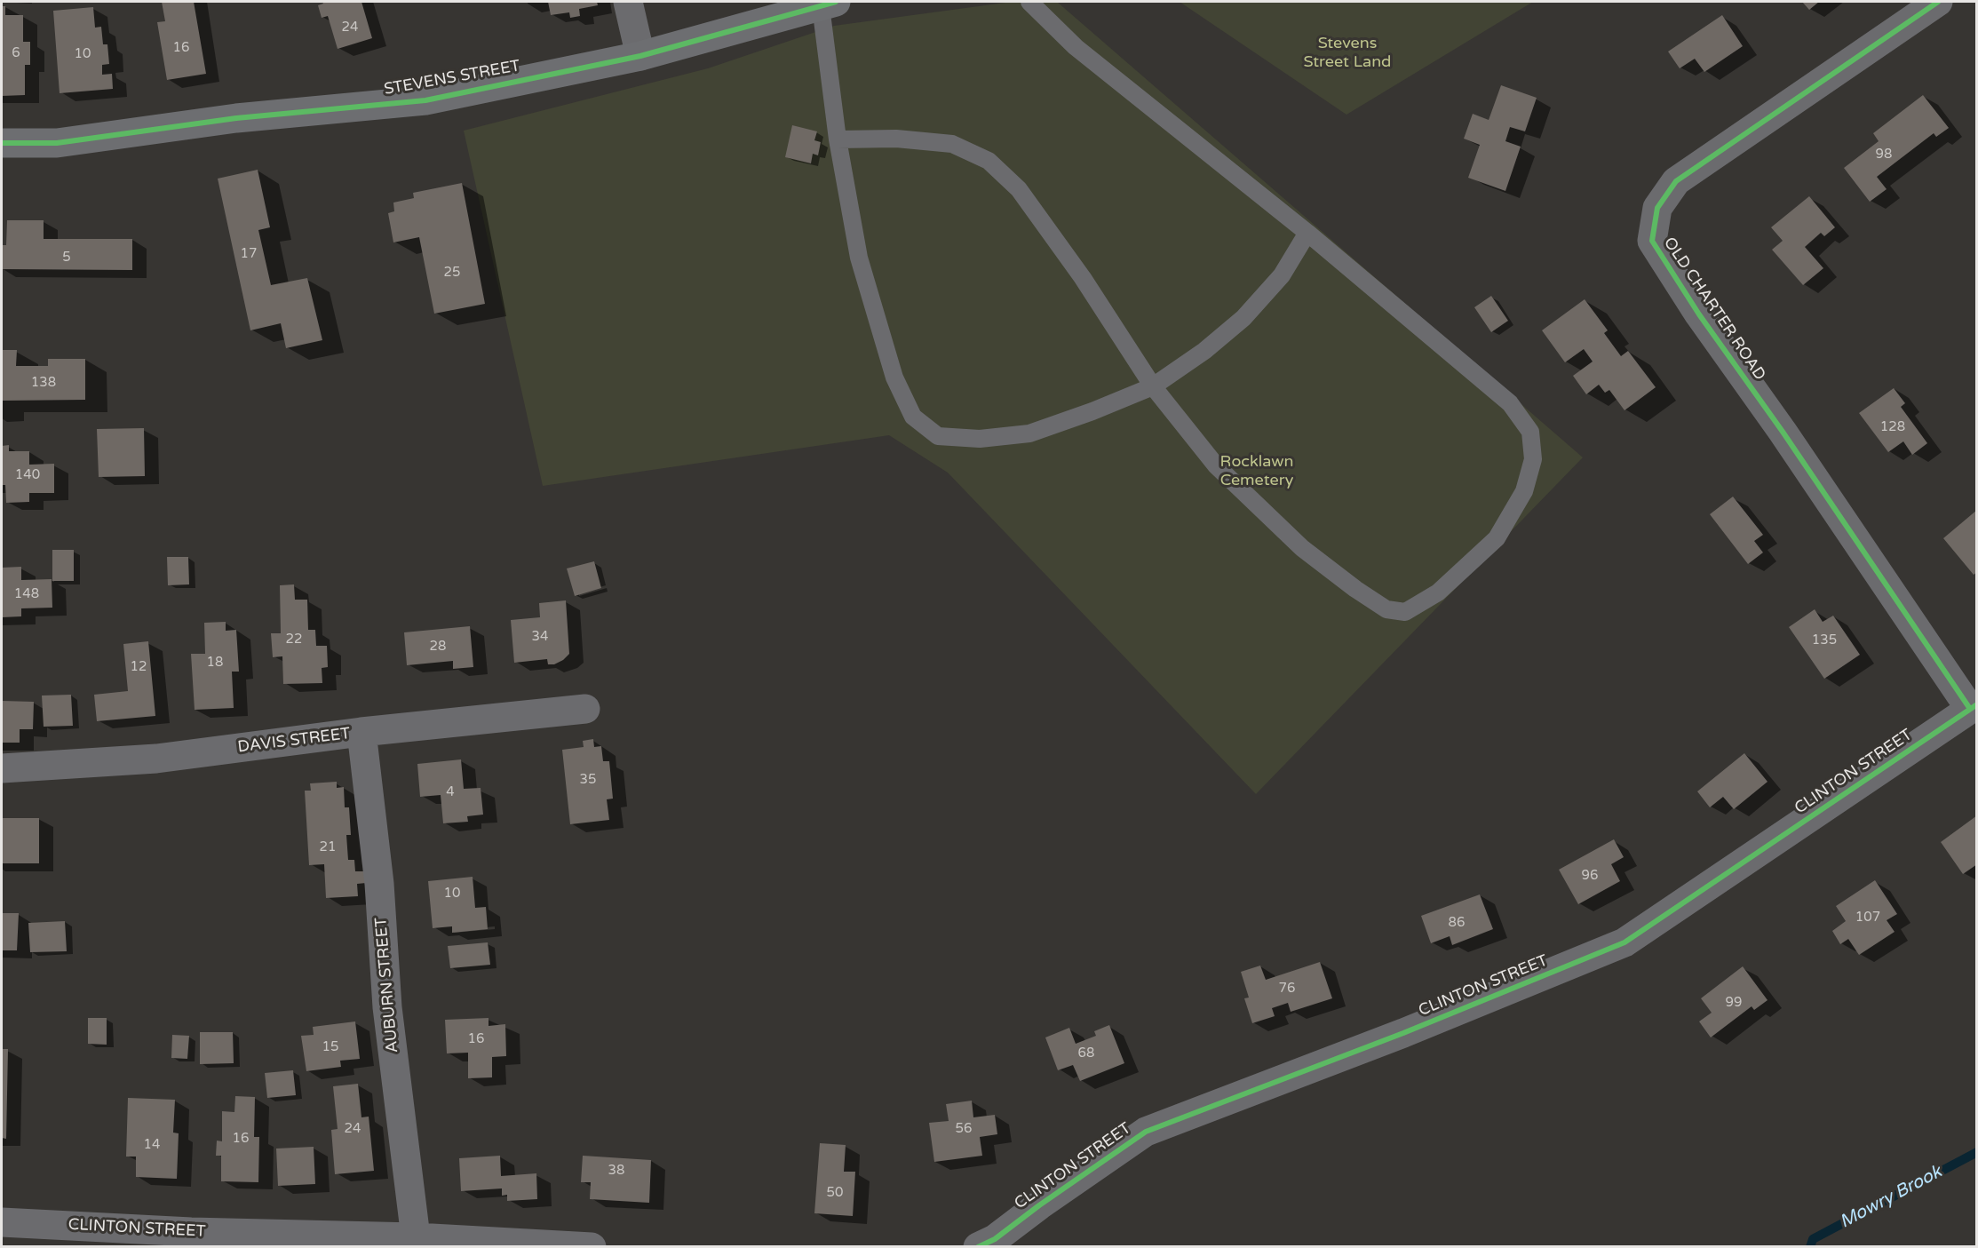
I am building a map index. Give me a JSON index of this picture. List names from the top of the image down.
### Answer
{
  "streets": {
    "street": [
      "STEVENS STREET",
      "OLD CHARTER ROAD",
      "DAVIS STREET",
      "CLINTON STREET",
      "AUBURN STREET"
    ]
  },
  "crossings": [
    ["OLD CHARTER ROAD", "CLINTON STREET"],
    ["DAVIS STREET", "AUBURN STREET"],
    ["CLINTON STREET", "AUBURN STREET"]
  ],
  "water": ["Mowry Brook"],
  "parks": ["Stevens Street Land", "Rocklawn Cemetery"],
  "house_numbers": [
    "24",
    "16",
    "6",
    "10",
    "98",
    "17",
    "5",
    "25",
    "138",
    "128",
    "140",
    "148",
    "34",
    "22",
    "135",
    "28",
    "18",
    "12",
    "35",
    "4",
    "21",
    "96",
    "10",
    "107",
    "86",
    "76",
    "99",
    "16",
    "15",
    "68",
    "24",
    "56",
    "16",
    "14",
    "38",
    "50"
  ]
}
